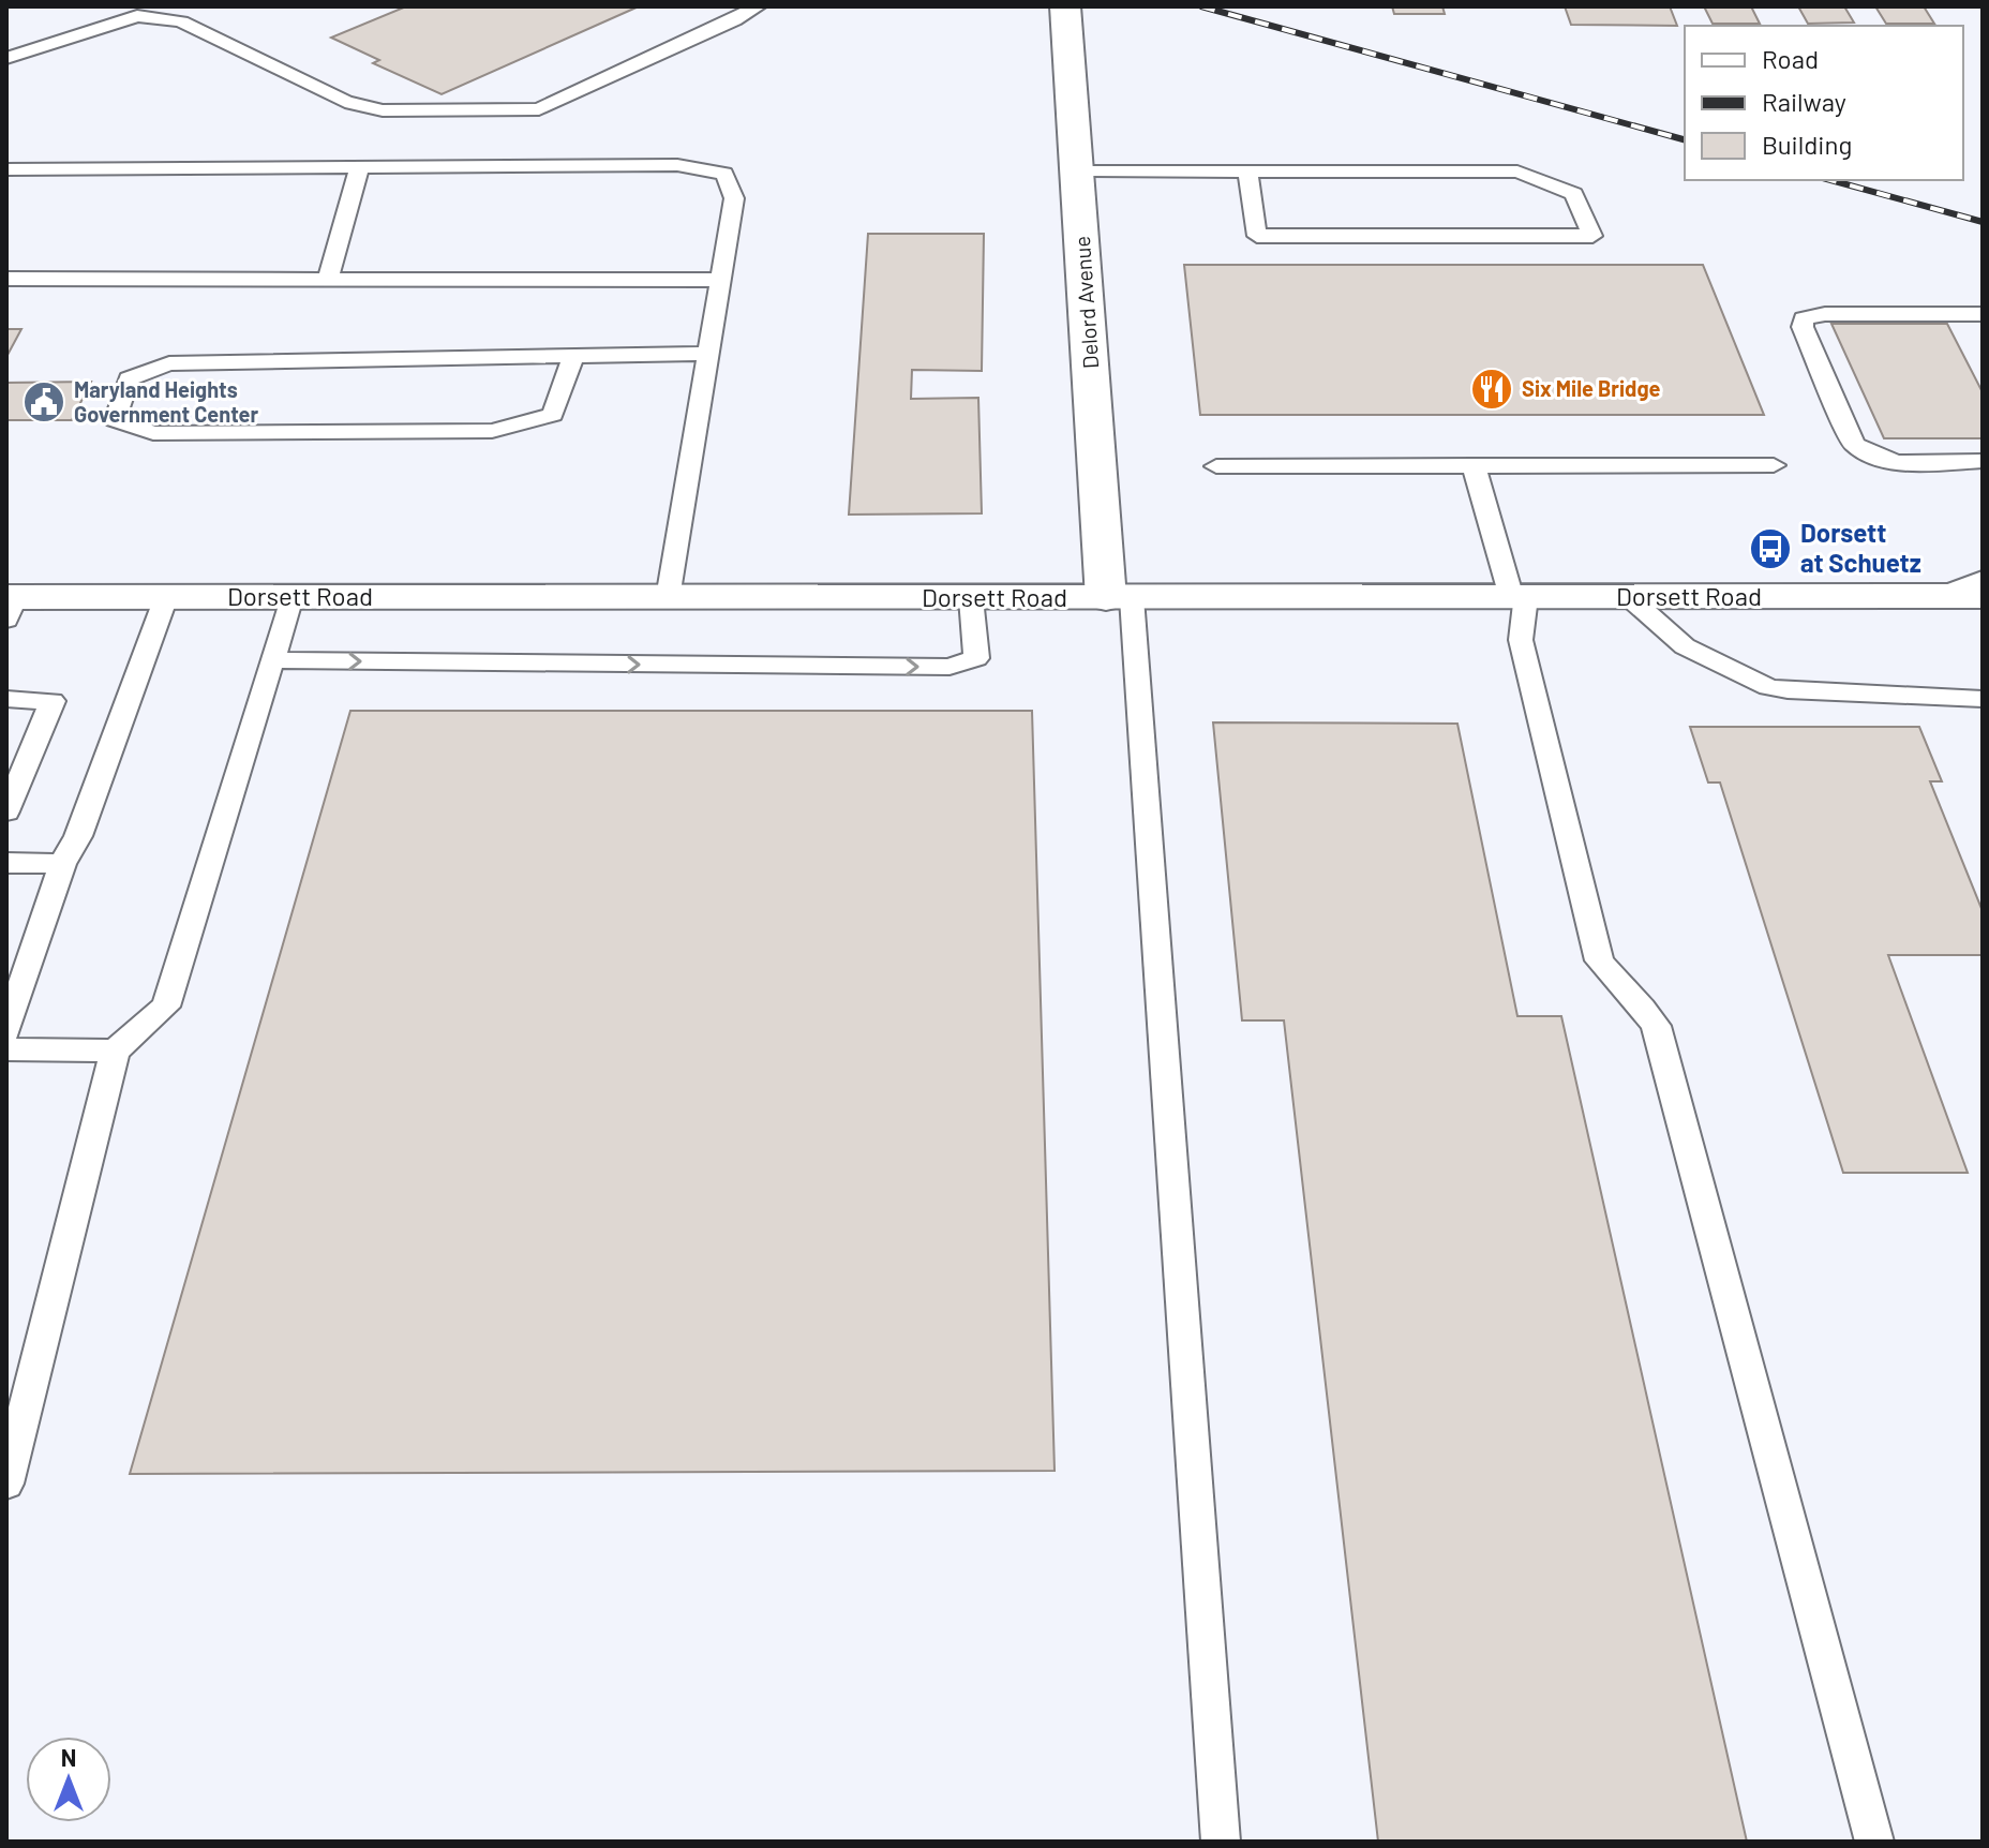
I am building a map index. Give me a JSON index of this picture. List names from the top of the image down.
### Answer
{
  "streets": {
    "main road": ["Delord Avenue", "Dorsett Road"]
  },
  "crossings": [
    ["Delord Avenue", "Dorsett Road"]
  ],
  "places": {
    "restaurant": ["Six Mile Bridge"],
    "public building": ["Maryland Heights Government Center"],
    "bus stop": ["Dorsett at Schuetz"]
  },
  "legend": ["Road", "Railway", "Building"],
  "north": "top"
}
